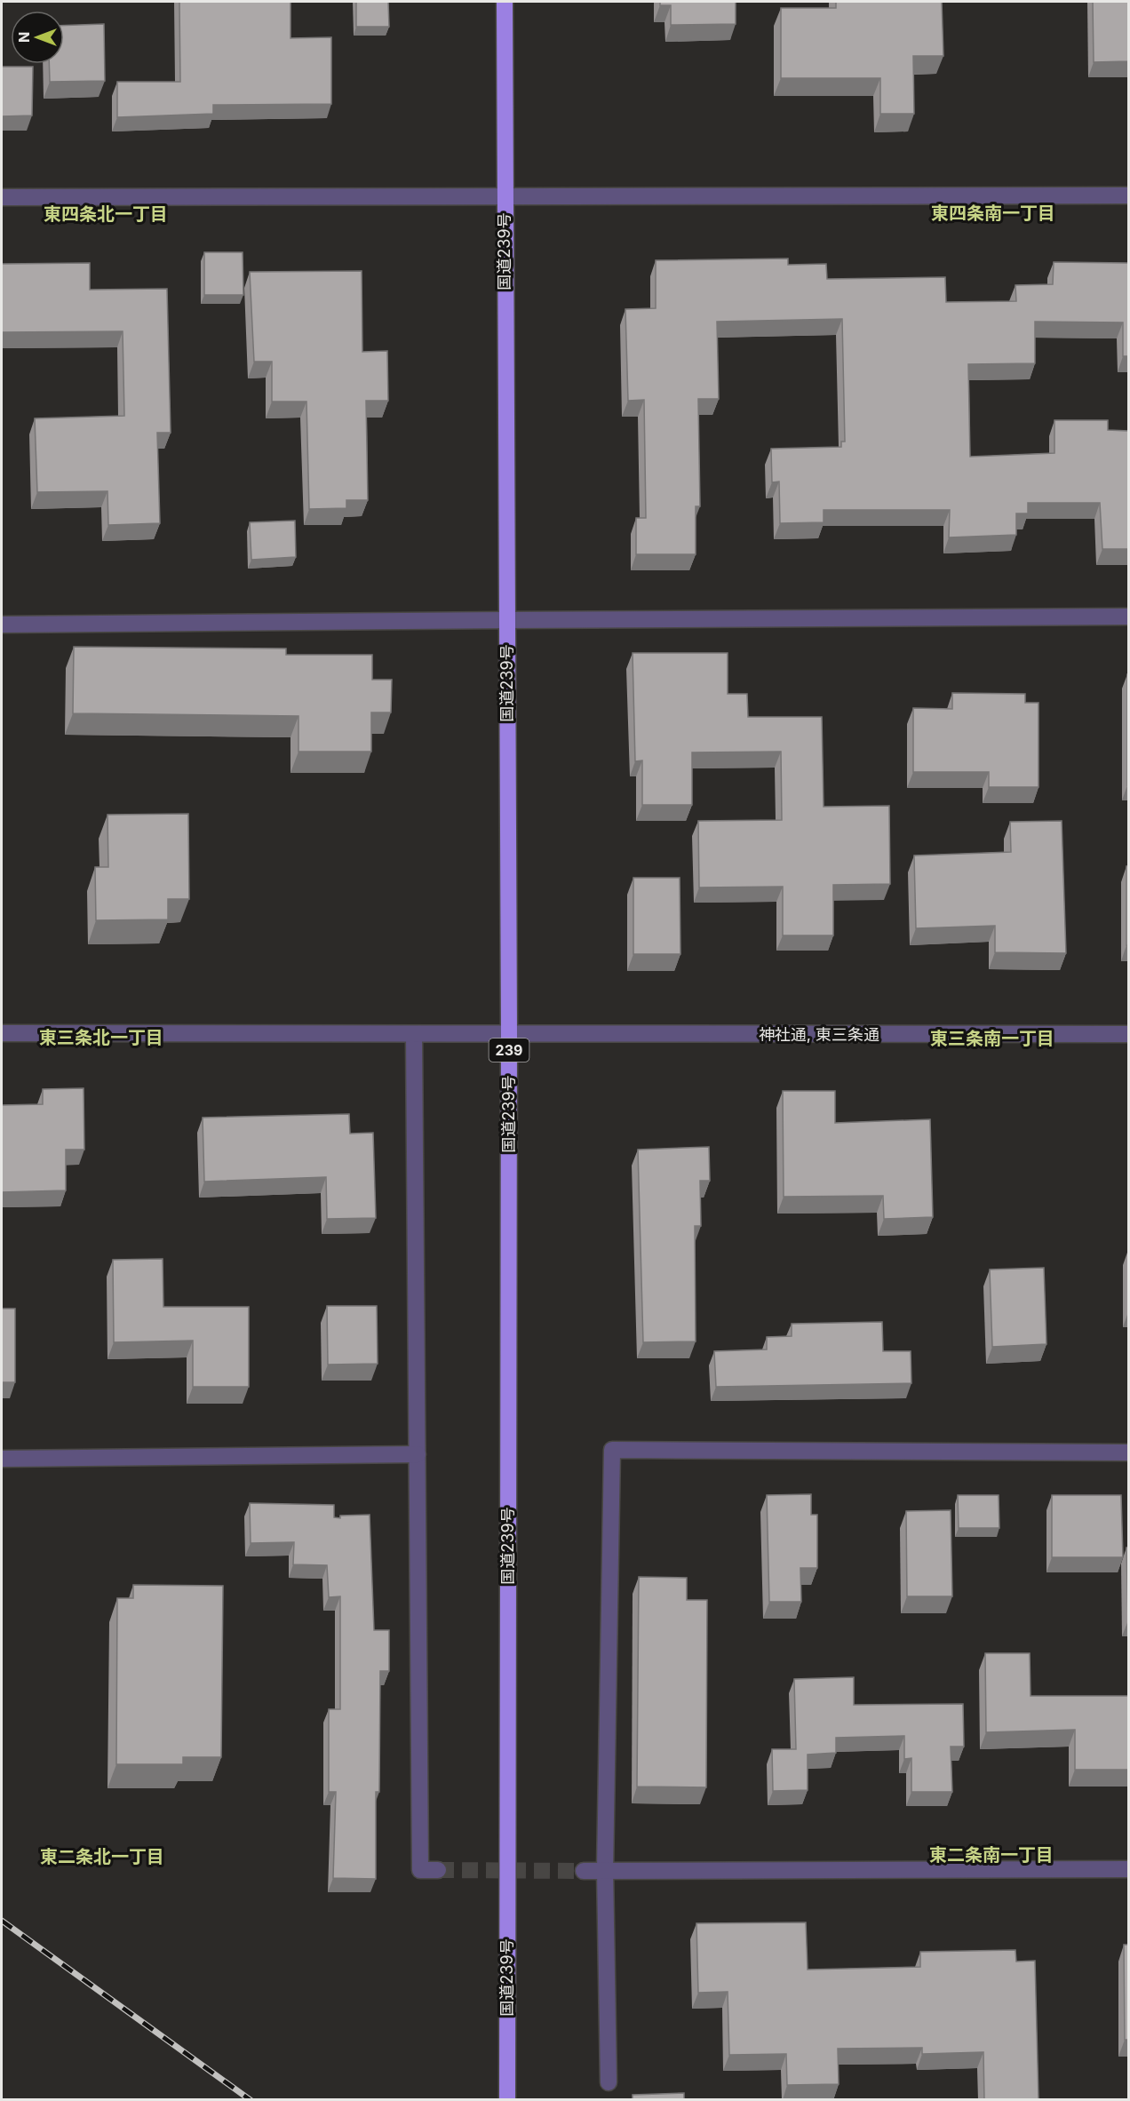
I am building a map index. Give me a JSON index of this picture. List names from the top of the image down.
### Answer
{
  "streets": {
    "highway": ["国道239号", "239"],
    "street": ["神社通, 東三条通"]
  },
  "crossings": [
    ["国道239号", "神社通, 東三条通"]
  ],
  "districts": [
    "東四条南一丁目",
    "東四条北一丁目",
    "東三条北一丁目",
    "東三条南一丁目",
    "東二条南一丁目",
    "東二条北一丁目"
  ],
  "north": "left"
}
